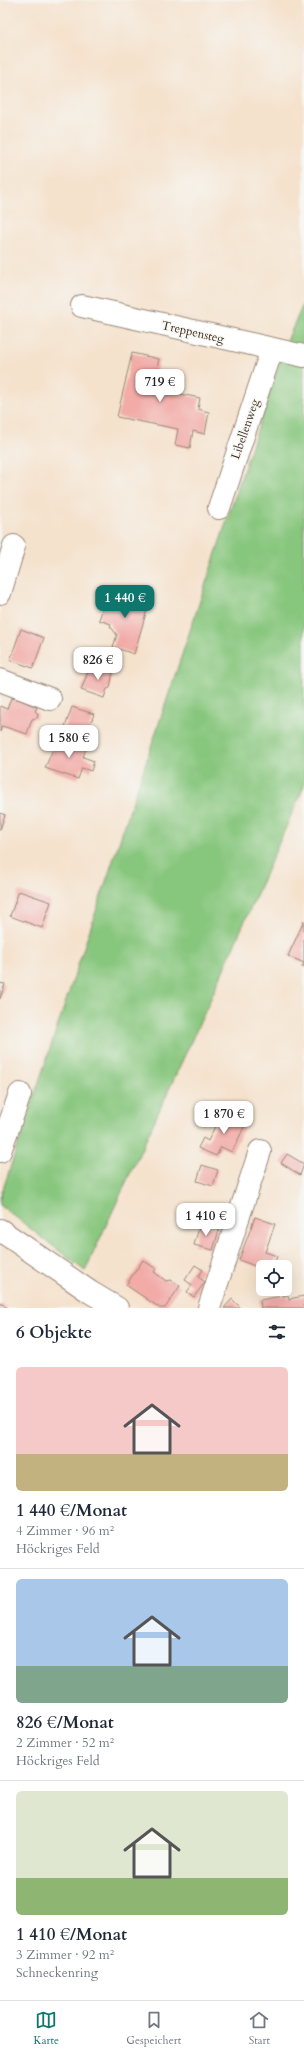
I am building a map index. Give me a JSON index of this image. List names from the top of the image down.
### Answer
{
  "streets": {
    "street": ["Treppensteg", "Libellenweg"]
  },
  "crossings": [
    ["Treppensteg", "Libellenweg"]
  ],
  "page": {
    "price": [
      "719 €",
      "1 440 €",
      "826 €",
      "1 580 €",
      "1 870 €",
      "1 410 €"
    ],
    "heading": "6 Objekte",
    "list": [
      {
        "name": "1 440 €/Monat",
        "note": "4 Zimmer · 96 m² · Höckriges Feld"
      },
      {
        "name": "826 €/Monat",
        "note": "2 Zimmer · 52 m² · Höckriges Feld"
      },
      {
        "name": "1 410 €/Monat",
        "note": "3 Zimmer · 92 m² · Schneckenring"
      }
    ],
    "tabs": ["Karte", "Gespeichert", "Start"]
  }
}
